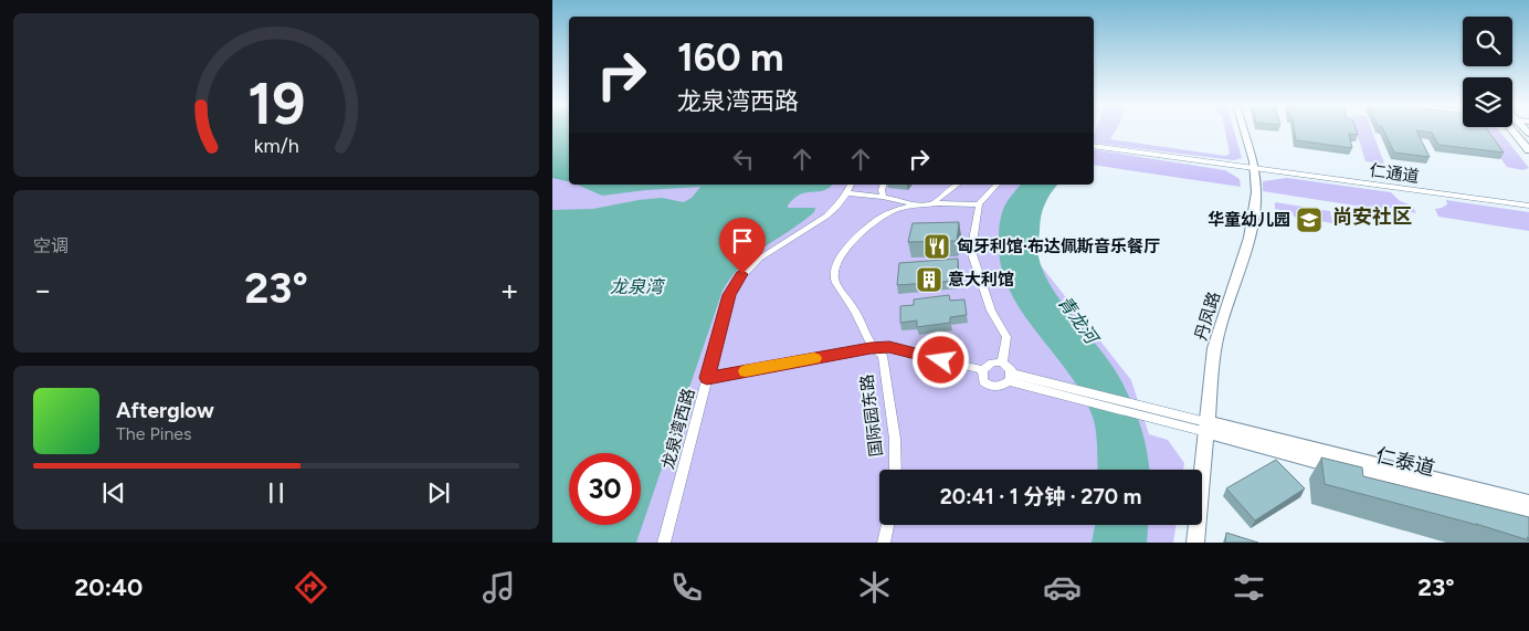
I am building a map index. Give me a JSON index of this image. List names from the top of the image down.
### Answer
{
  "streets": {
    "main road": ["丹凤路", "仁泰道"],
    "street": ["仁通道", "国际园东路", "龙泉湾西路"]
  },
  "crossings": [
    ["仁通道", "丹凤路"],
    ["丹凤路", "仁泰道"]
  ],
  "districts": ["尚安社区"],
  "water": ["龙泉湾", "青龙河"],
  "places": {
    "school or university": ["华童幼儿园"],
    "restaurant": ["匈牙利馆·布达佩斯音乐餐厅"],
    "building": ["意大利馆"]
  },
  "page": {
    "turn": ["160 m", "龙泉湾西路"],
    "tile": "空调",
    "heat": ["−", "23°", "+"],
    "song": ["Afterglow", "The Pines"],
    "limit": "30",
    "trip": "20:41 · 1 分钟 · 270 m",
    "tabs": ["20:40", "23°"],
    "gauge": ["19", "km/h"]
  }
}
